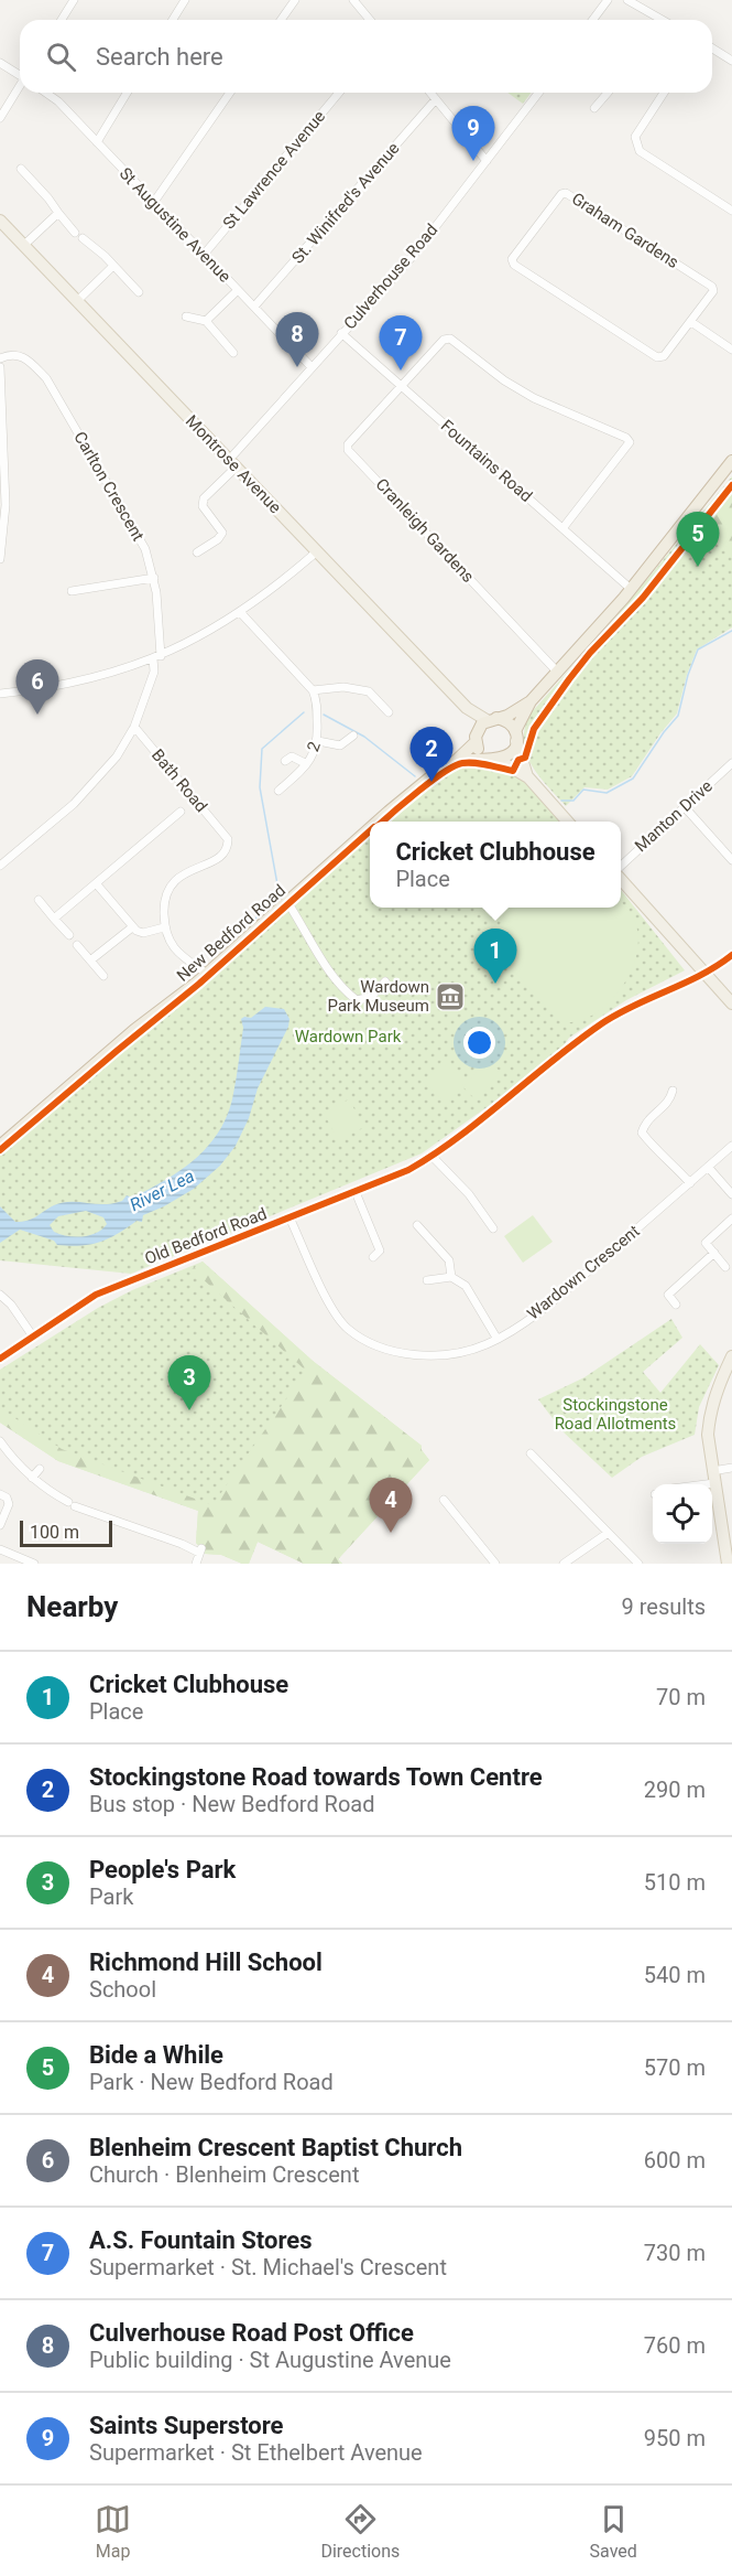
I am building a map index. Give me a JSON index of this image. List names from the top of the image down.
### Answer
{
  "streets": {
    "highway": ["New Bedford Road"],
    "main road": ["Montrose Avenue"],
    "street": [
      "St Lawrence Avenue",
      "St. Winifred's Avenue",
      "St Augustine Avenue",
      "Graham Gardens",
      "Culverhouse Road",
      "Fountains Road",
      "Carlton Crescent",
      "Cranleigh Gardens",
      "2",
      "Bath Road",
      "Manton Drive",
      "Old Bedford Road",
      "Wardown Crescent"
    ]
  },
  "crossings": [
    ["St Lawrence Avenue", "St Augustine Avenue"],
    ["St. Winifred's Avenue", "St Augustine Avenue"],
    ["St Augustine Avenue", "Culverhouse Road"],
    ["Culverhouse Road", "Fountains Road"],
    ["Culverhouse Road", "Montrose Avenue"],
    ["Fountains Road", "Cranleigh Gardens"],
    ["Montrose Avenue", "New Bedford Road"],
    ["Carlton Crescent", "Bath Road"],
    ["Old Bedford Road", "Wardown Crescent"]
  ],
  "water": ["River Lea"],
  "parks": ["Wardown Park", "Stockingstone Road Allotments"],
  "places": {
    "museum": ["Wardown Park Museum"]
  },
  "scale_bar": "100 m",
  "page": {
    "search": "Search here",
    "pins": [
      "9",
      "8",
      "7",
      "5",
      "6",
      "2",
      "1",
      "3",
      "4"
    ],
    "popup": ["Cricket Clubhouse", "Place"],
    "scale": "100 m",
    "heading": ["Nearby", "9 results"],
    "list": [
      {
        "mark": "1",
        "name": "Cricket Clubhouse",
        "note": "Place",
        "value": "70 m"
      },
      {
        "mark": "2",
        "name": "Stockingstone Road towards Town Centre",
        "note": "Bus stop · New Bedford Road",
        "value": "290 m"
      },
      {
        "mark": "3",
        "name": "People's Park",
        "note": "Park",
        "value": "510 m"
      },
      {
        "mark": "4",
        "name": "Richmond Hill School",
        "note": "School",
        "value": "540 m"
      },
      {
        "mark": "5",
        "name": "Bide a While",
        "note": "Park · New Bedford Road",
        "value": "570 m"
      },
      {
        "mark": "6",
        "name": "Blenheim Crescent Baptist Church",
        "note": "Church · Blenheim Crescent",
        "value": "600 m"
      },
      {
        "mark": "7",
        "name": "A.S. Fountain Stores",
        "note": "Supermarket · St. Michael's Crescent",
        "value": "730 m"
      },
      {
        "mark": "8",
        "name": "Culverhouse Road Post Office",
        "note": "Public building · St Augustine Avenue",
        "value": "760 m"
      },
      {
        "mark": "9",
        "name": "Saints Superstore",
        "note": "Supermarket · St Ethelbert Avenue",
        "value": "950 m"
      }
    ],
    "nav": ["Map", "Directions", "Saved"]
  }
}
